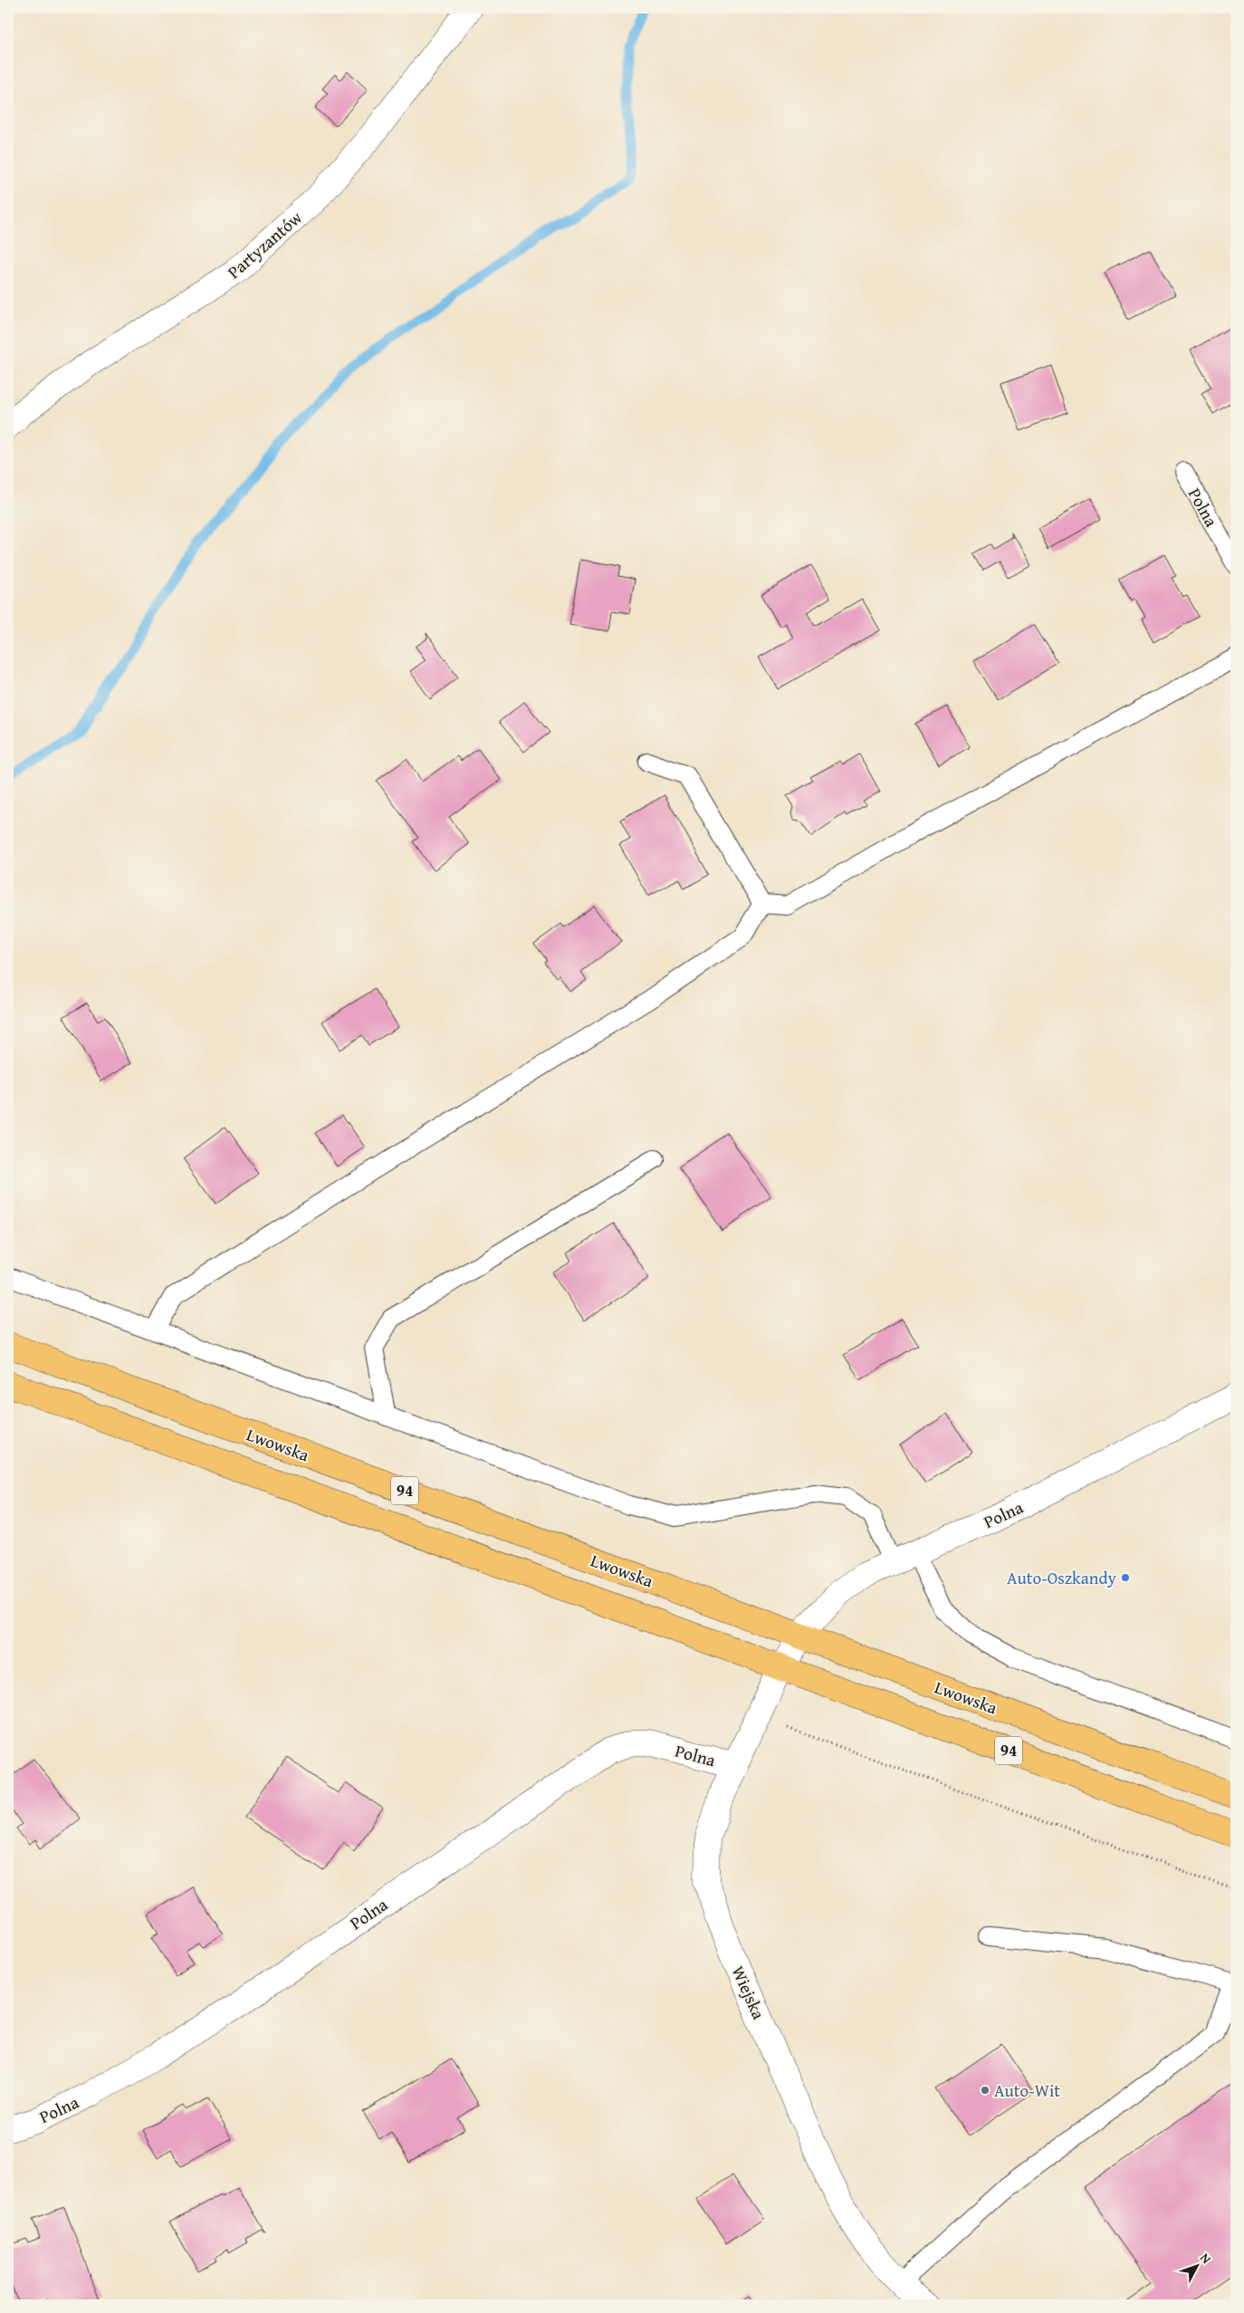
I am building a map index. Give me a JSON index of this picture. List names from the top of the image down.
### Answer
{
  "streets": {
    "main road": ["Lwowska", "94"],
    "street": ["Partyzantów", "Polna", "Wiejska"]
  },
  "crossings": [
    ["Polna", "Lwowska"],
    ["Polna", "Wiejska"],
    ["Lwowska", "Wiejska"]
  ],
  "places": ["Auto-Oszkandy", "Auto-Wit"],
  "north": "top right"
}
